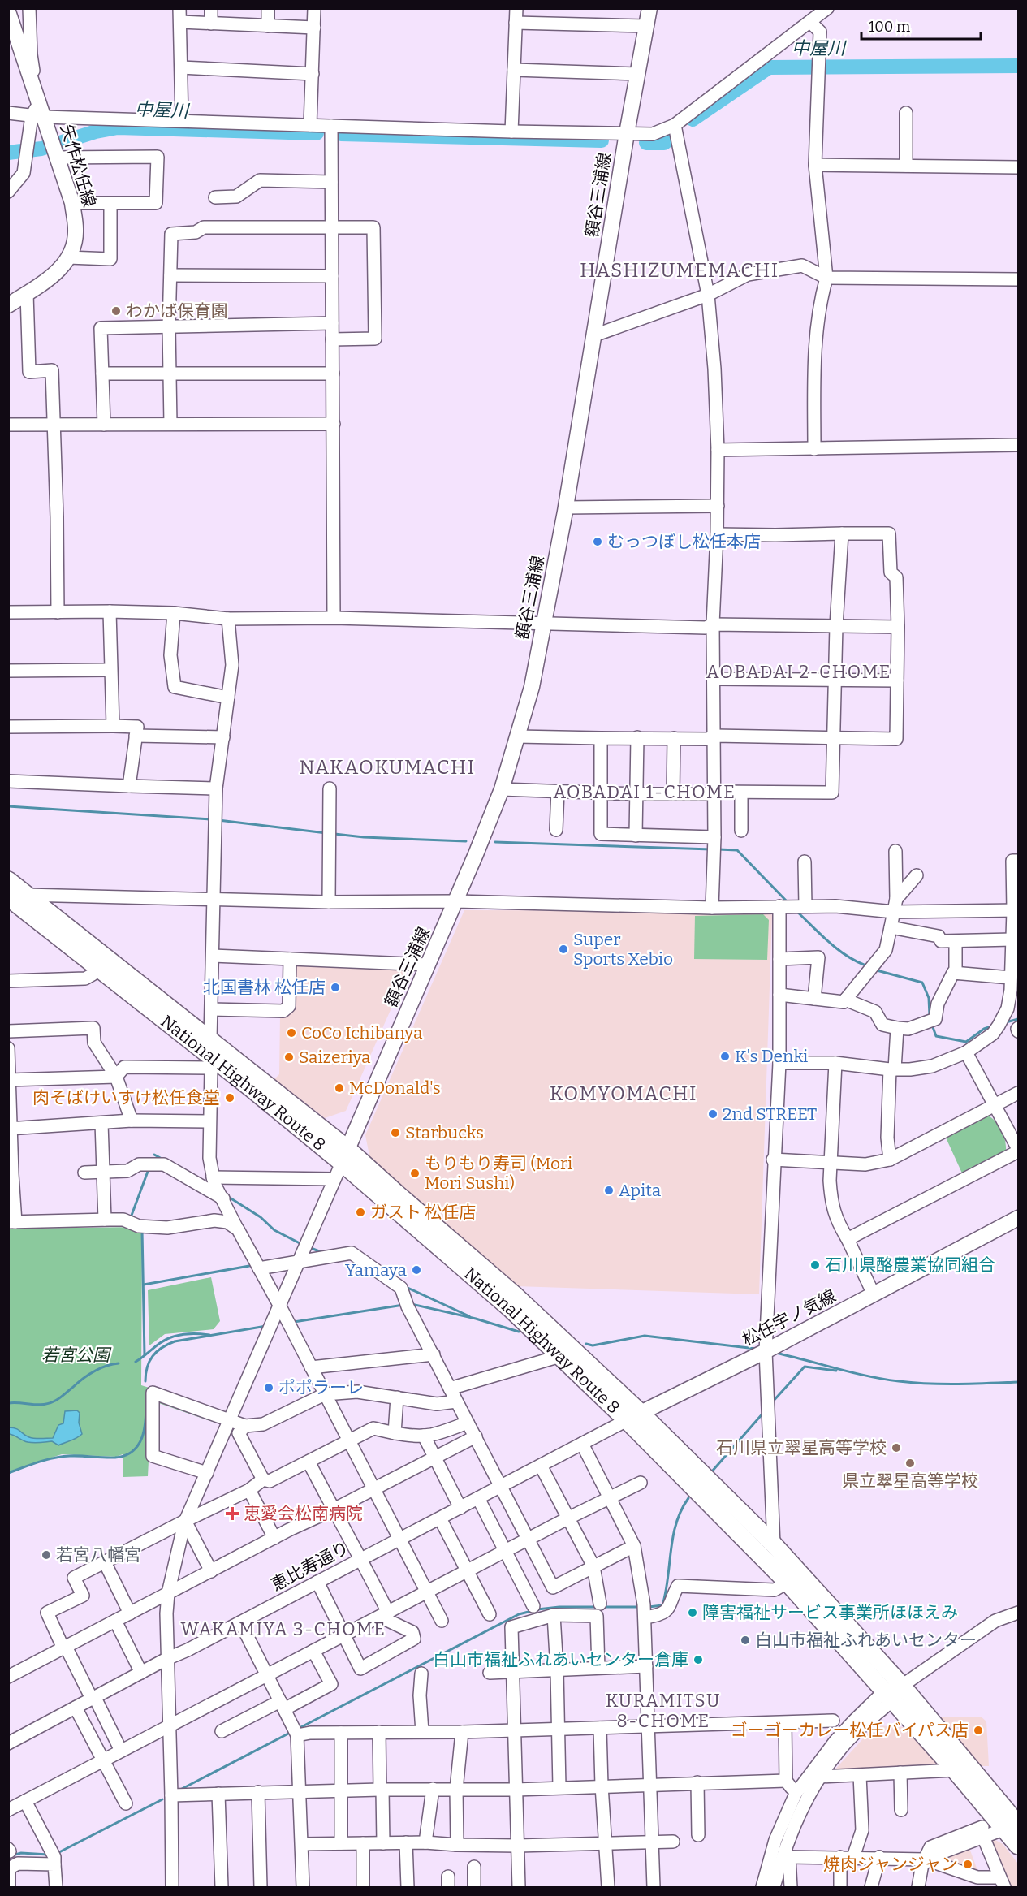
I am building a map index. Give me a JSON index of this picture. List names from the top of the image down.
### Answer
{
  "streets": {
    "highway": ["National Highway Route 8"],
    "main road": ["矢作松任線", "額谷三浦線", "松任宇ノ気線"],
    "street": ["恵比寿通り"]
  },
  "crossings": [
    ["額谷三浦線", "National Highway Route 8"],
    ["National Highway Route 8", "松任宇ノ気線"],
    ["National Highway Route 8", "恵比寿通り"],
    ["松任宇ノ気線", "恵比寿通り"]
  ],
  "districts": [
    "HASHIZUMEMACHI",
    "AOBADAI 2-CHOME",
    "NAKAOKUMACHI",
    "AOBADAI 1-CHOME",
    "KOMYOMACHI",
    "WAKAMIYA 3-CHOME",
    "KURAMITSU 8-CHOME"
  ],
  "water": ["中屋川"],
  "parks": ["若宮公園"],
  "places": {
    "other": [
      "わかば保育園",
      "むっつぼし松任本店",
      "Super Sports Xebio",
      "北国書林 松任店",
      "CoCo Ichibanya",
      "K's Denki",
      "Saizeriya",
      "McDonald's",
      "肉そばけいすけ松任食堂",
      "2nd STREET",
      "Starbucks",
      "もりもり寿司 (Mori Mori Sushi)",
      "Apita",
      "ガスト 松任店",
      "石川県酪農業協同組合",
      "Yamaya",
      "ポポラーレ",
      "石川県立翠星高等学校",
      "県立翠星高等学校",
      "若宮八幡宮",
      "障害福祉サービス事業所ほほえみ",
      "白山市福祉ふれあいセンター",
      "白山市福祉ふれあいセンター倉庫",
      "ゴーゴーカレー松任バイパス店",
      "焼肉ジャンジャン"
    ],
    "health": ["恵愛会松南病院"]
  },
  "scale_bar": "100 m"
}
